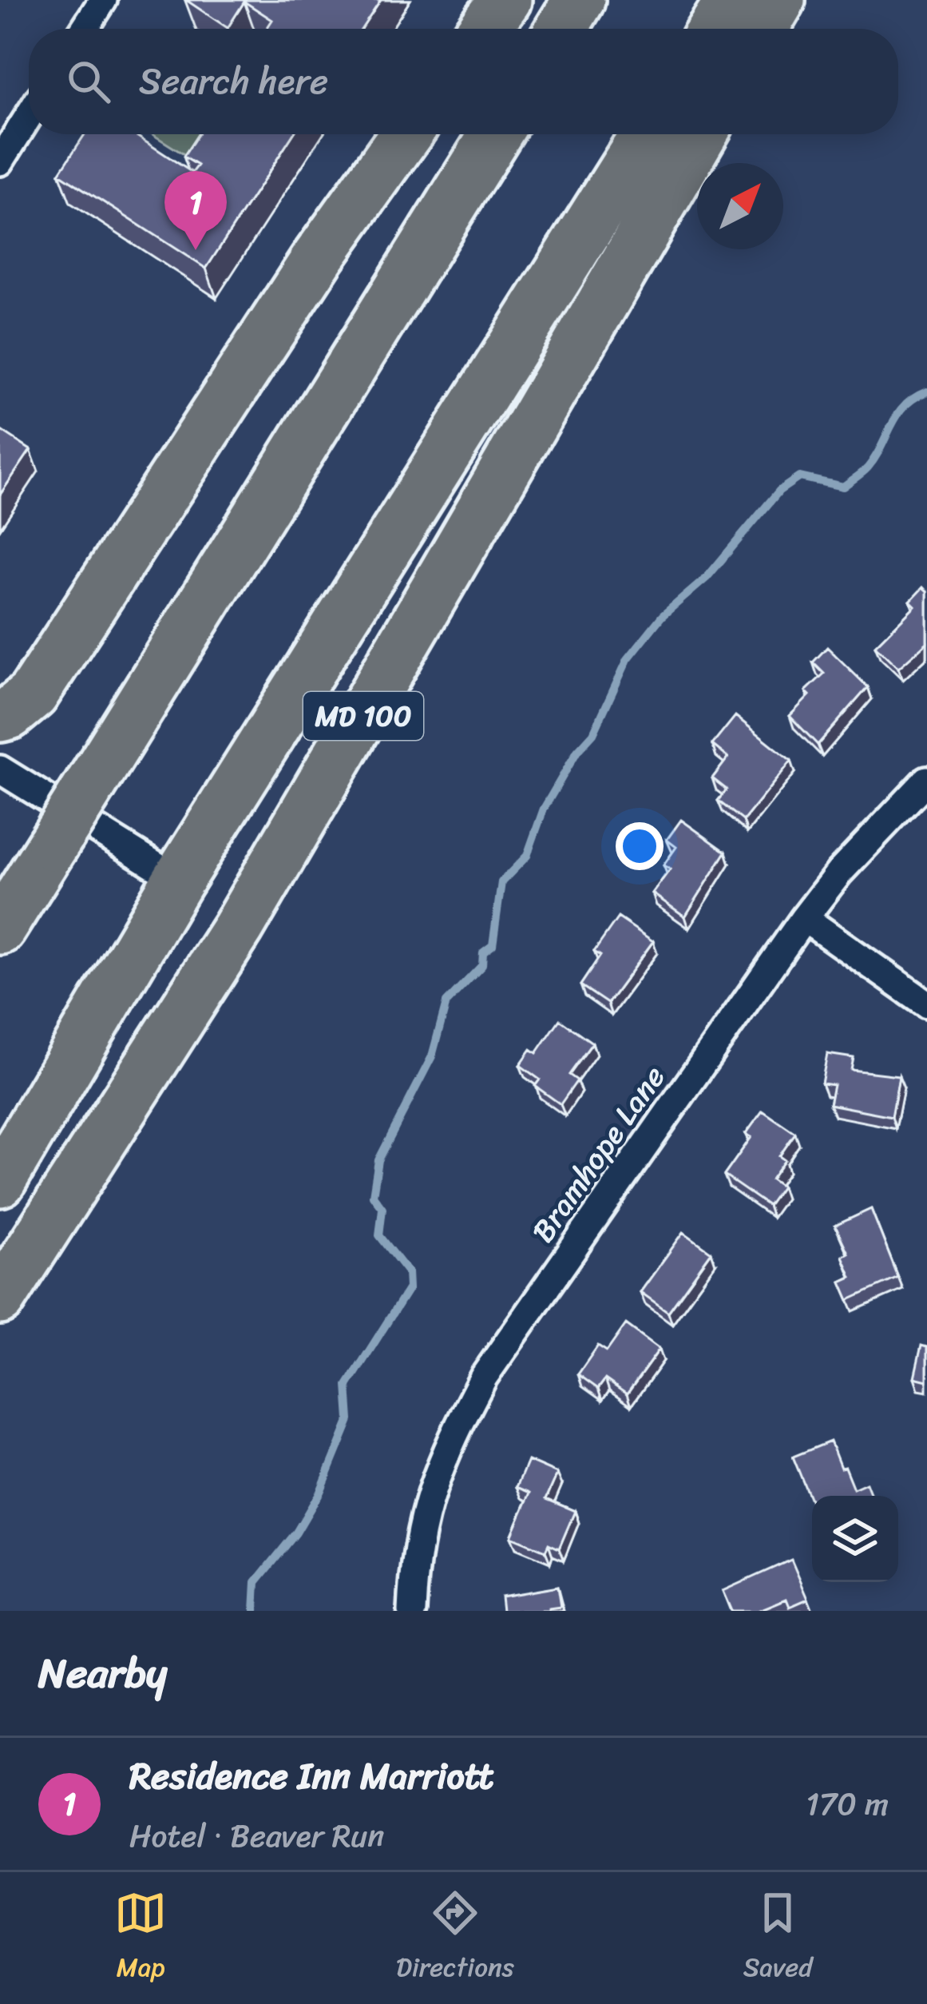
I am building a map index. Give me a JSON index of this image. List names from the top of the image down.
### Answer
{
  "streets": {
    "highway": ["MD 100"],
    "street": ["Bramhope Lane"]
  },
  "north": "top right",
  "page": {
    "search": "Search here",
    "pins": "1",
    "heading": "Nearby",
    "list": [
      {
        "mark": "1",
        "name": "Residence Inn Marriott",
        "note": "Hotel · Beaver Run",
        "value": "170 m"
      }
    ],
    "nav": ["Map", "Directions", "Saved"]
  }
}
